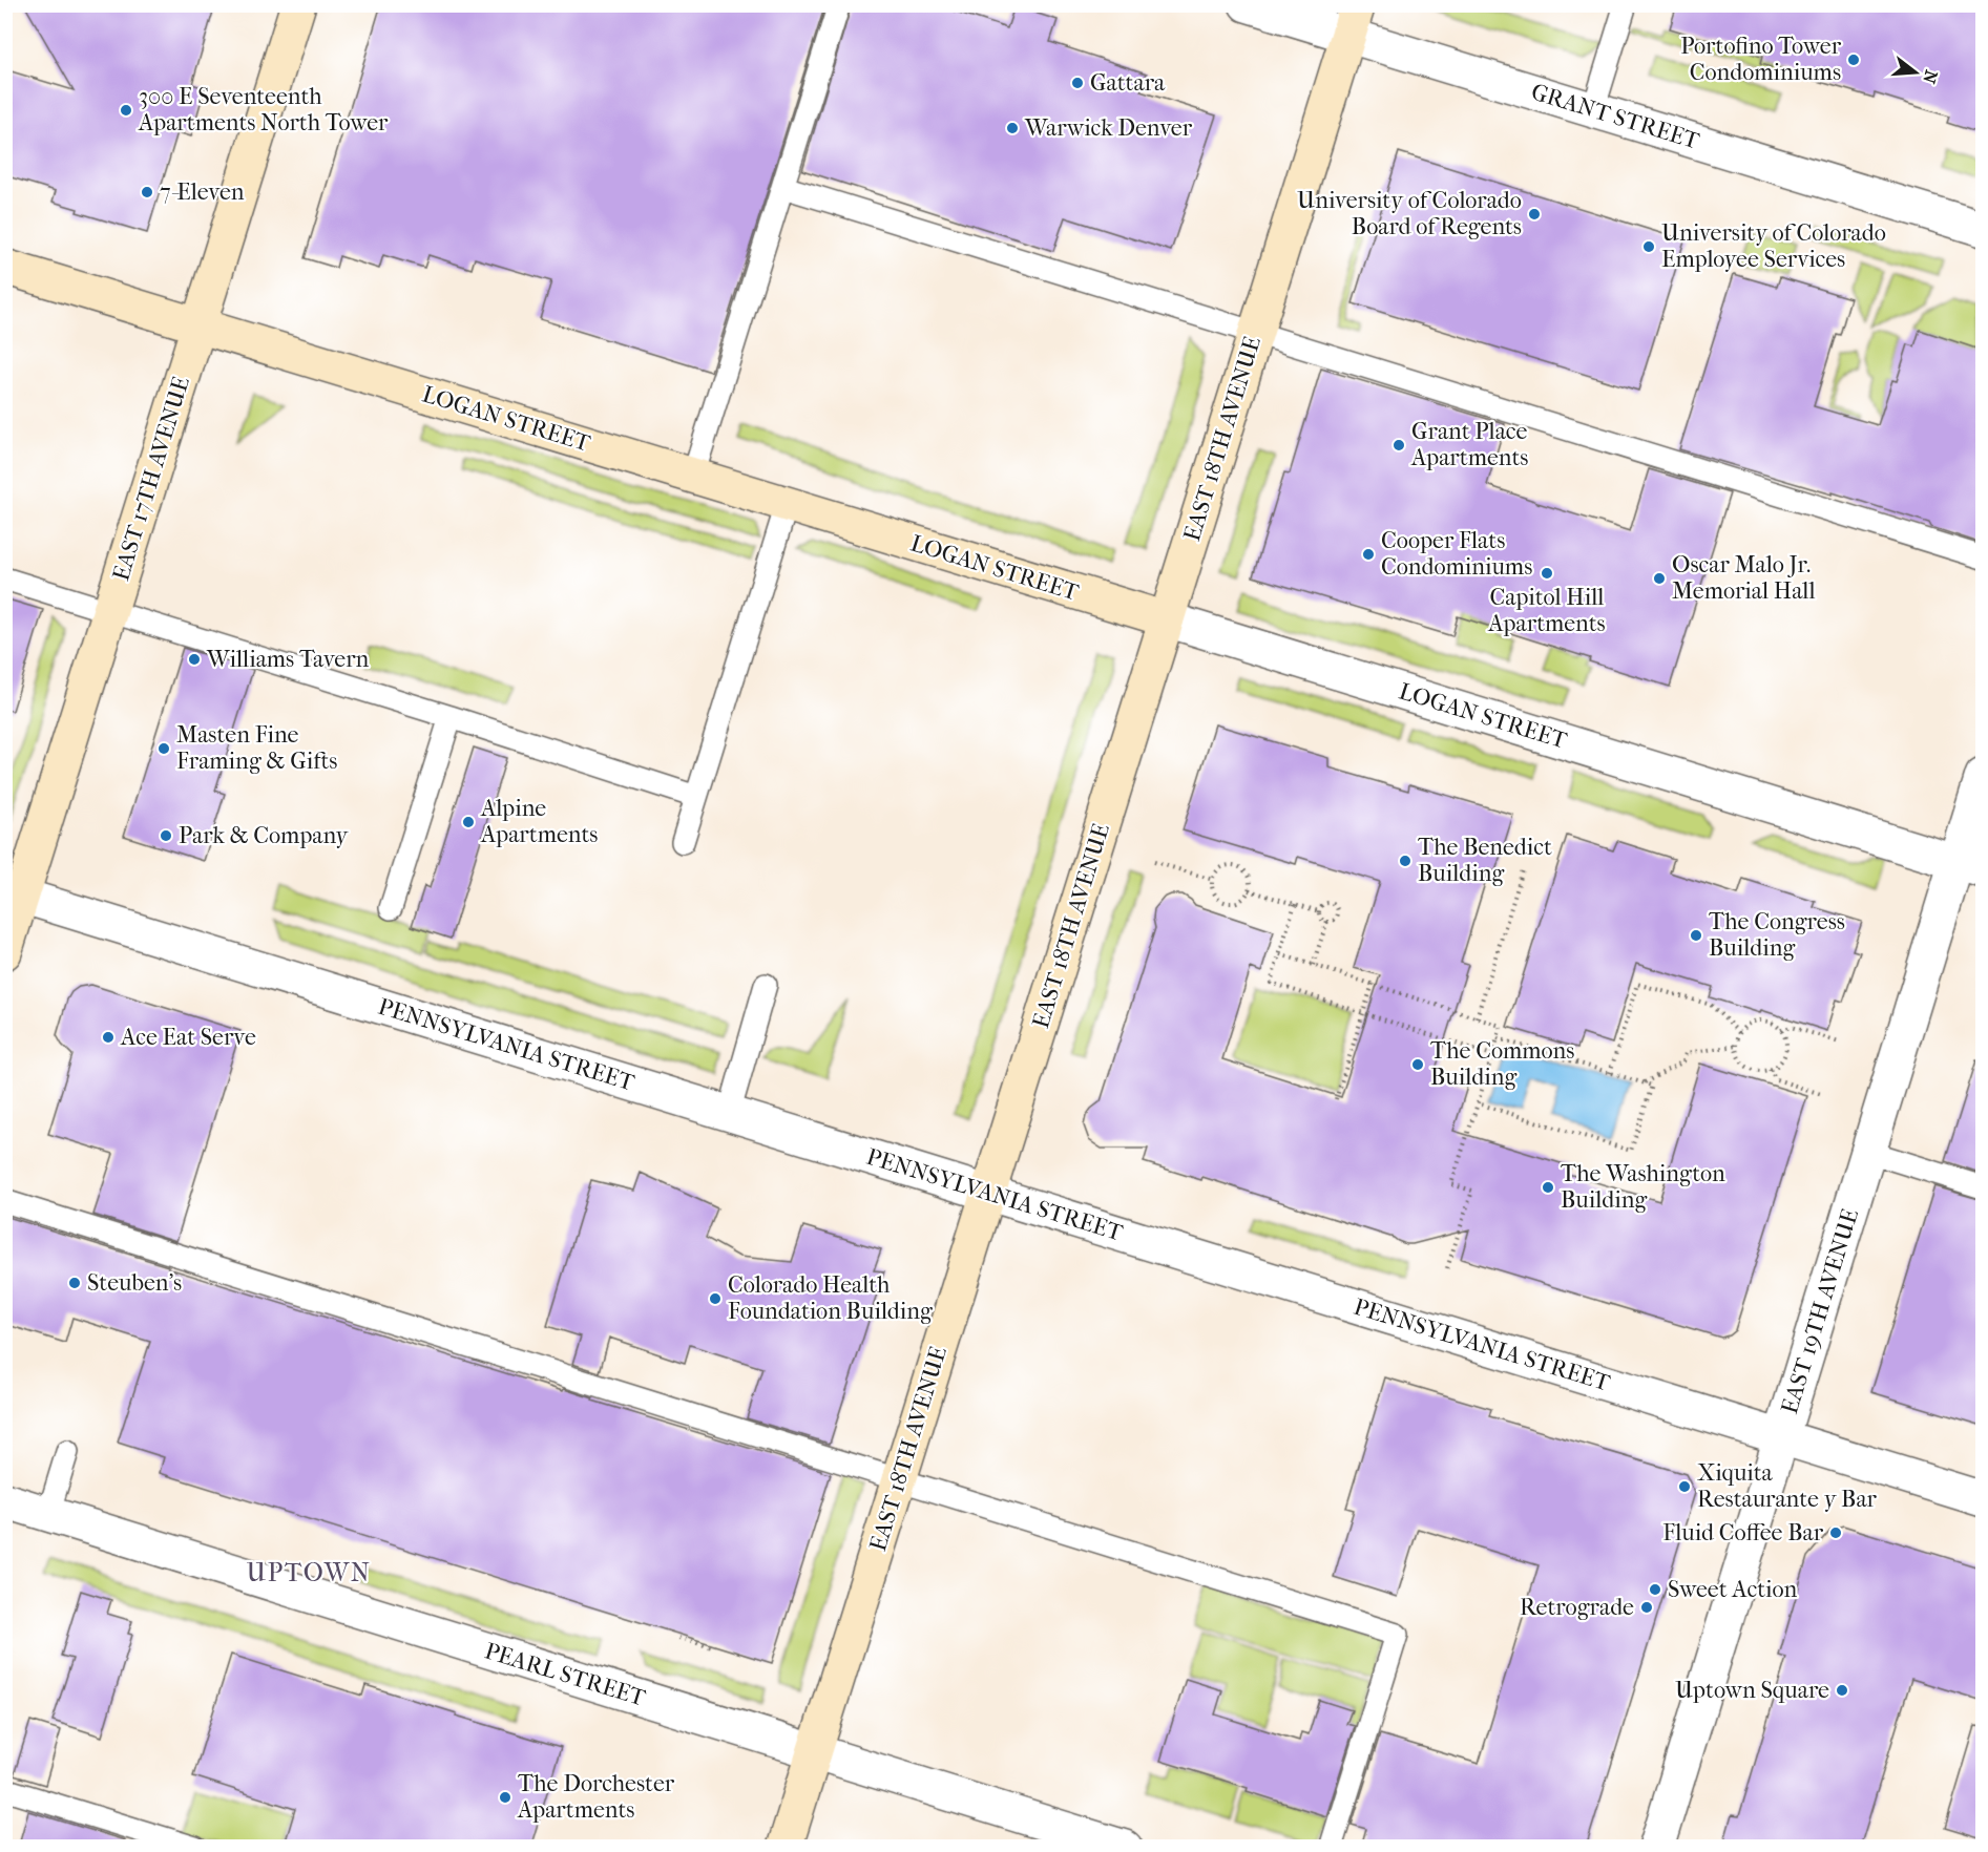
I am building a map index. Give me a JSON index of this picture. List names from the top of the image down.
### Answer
{
  "streets": {
    "main road": ["LOGAN STREET", "EAST 18TH AVENUE", "EAST 17TH AVENUE"],
    "street": [
      "GRANT STREET",
      "PENNSYLVANIA STREET",
      "EAST 19TH AVENUE",
      "PEARL STREET"
    ]
  },
  "crossings": [
    ["GRANT STREET", "EAST 18TH AVENUE"],
    ["LOGAN STREET", "EAST 18TH AVENUE"],
    ["LOGAN STREET", "EAST 17TH AVENUE"],
    ["LOGAN STREET", "EAST 19TH AVENUE"],
    ["EAST 18TH AVENUE", "PENNSYLVANIA STREET"],
    ["EAST 18TH AVENUE", "PEARL STREET"],
    ["EAST 17TH AVENUE", "PENNSYLVANIA STREET"],
    ["PENNSYLVANIA STREET", "EAST 19TH AVENUE"]
  ],
  "districts": ["UPTOWN"],
  "places": [
    "Portofino Tower Condominiums",
    "Gattara",
    "300 E Seventeenth Apartments North Tower",
    "Warwick Denver",
    "7-Eleven",
    "University of Colorado Board of Regents",
    "University of Colorado Employee Services",
    "Grant Place Apartments",
    "Cooper Flats Condominiums",
    "Capitol Hill Apartments",
    "Oscar Malo Jr. Memorial Hall",
    "Williams Tavern",
    "Masten Fine Framing & Gifts",
    "Alpine Apartments",
    "Park & Company",
    "The Benedict Building",
    "The Congress Building",
    "Ace Eat Serve",
    "The Commons Building",
    "The Washington Building",
    "Steuben's",
    "Colorado Health Foundation Building",
    "Xiquita Restaurante y Bar",
    "Fluid Coffee Bar",
    "Sweet Action",
    "Retrograde",
    "Uptown Square",
    "The Dorchester Apartments"
  ],
  "north": "right"
}
